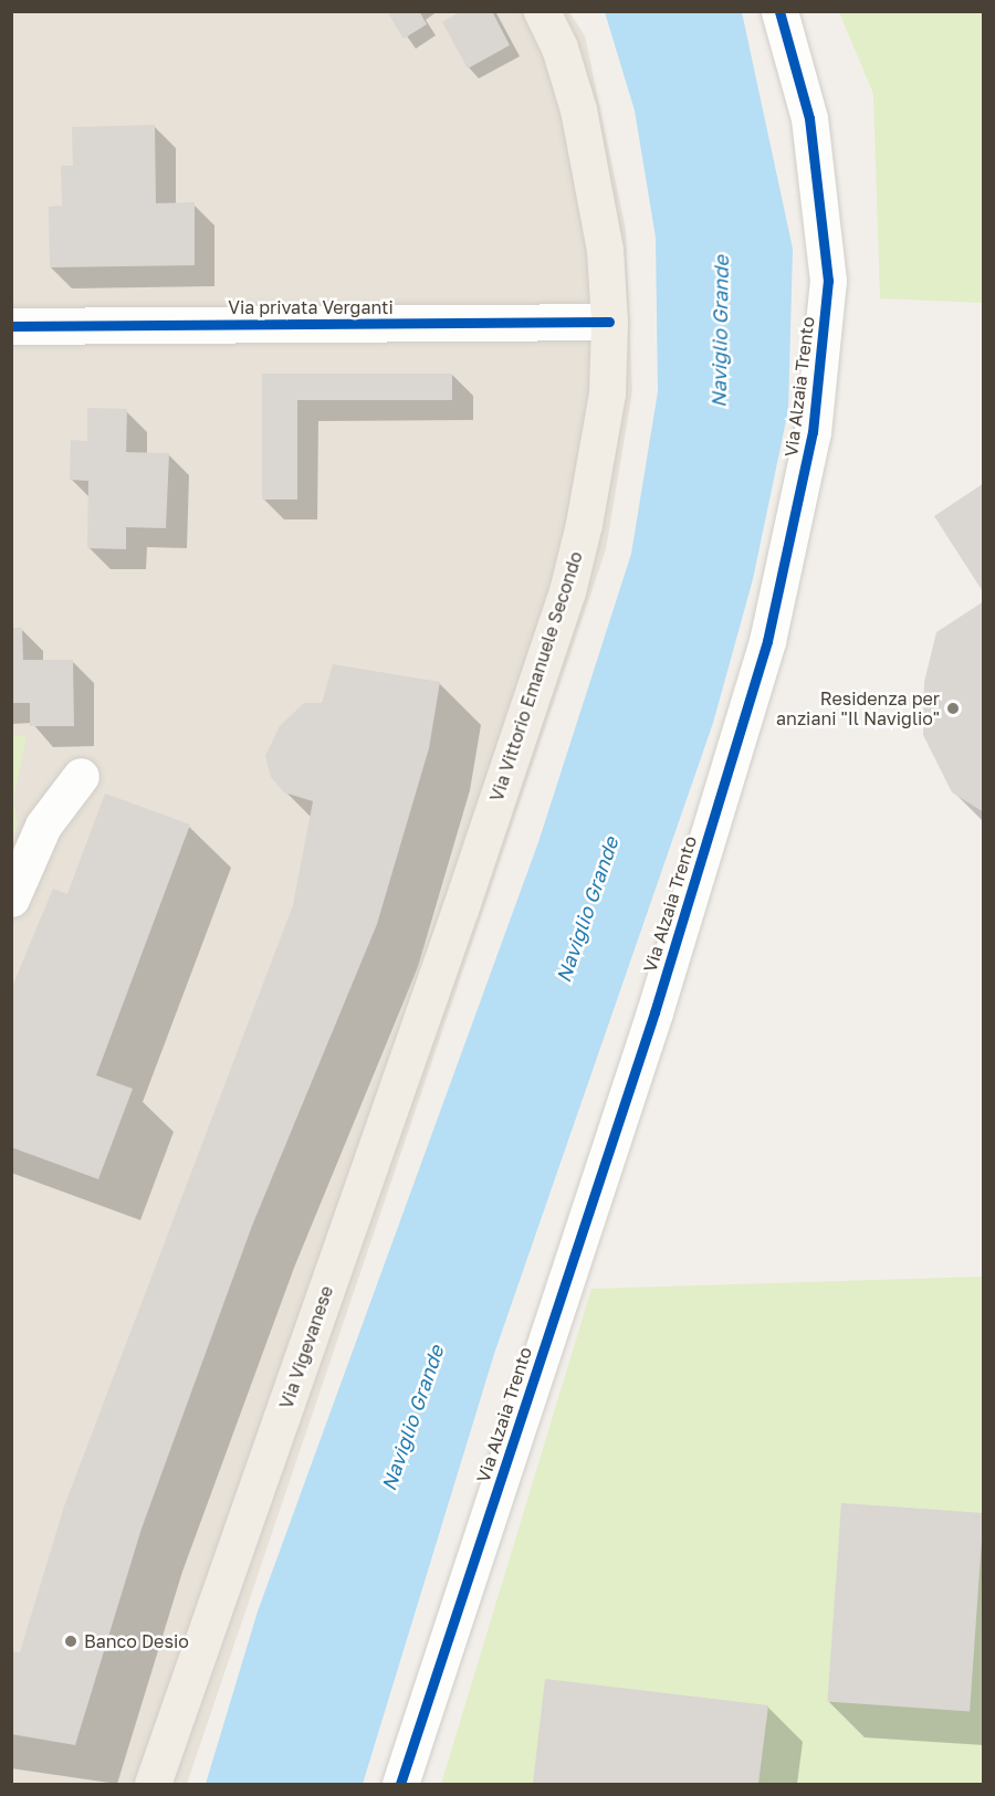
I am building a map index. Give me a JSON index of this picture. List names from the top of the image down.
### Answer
{
  "streets": {
    "main road": ["Via Vittorio Emanuele Secondo", "Via Vigevanese"],
    "street": ["Via privata Verganti", "Via Alzaia Trento"]
  },
  "crossings": [
    ["Via privata Verganti", "Via Vittorio Emanuele Secondo"],
    ["Via Vittorio Emanuele Secondo", "Via Vigevanese"]
  ],
  "water": ["Naviglio Grande"],
  "places": ["Residenza per anziani \"Il Naviglio\"", "Banco Desio"]
}
